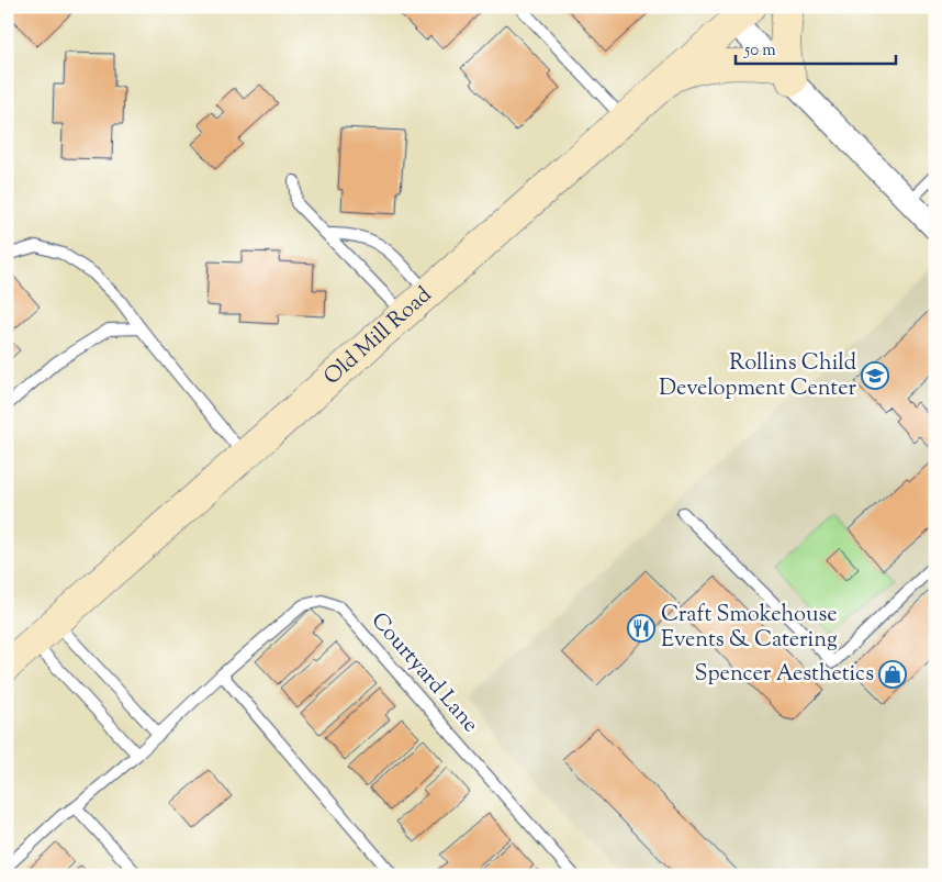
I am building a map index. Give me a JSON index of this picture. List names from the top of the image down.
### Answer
{
  "streets": {
    "street": ["Old Mill Road"],
    "lane": ["Courtyard Lane"]
  },
  "places": {
    "school or university": ["Rollins Child Development Center"],
    "restaurant": ["Craft Smokehouse Events & Catering"],
    "shop": ["Spencer Aesthetics"]
  },
  "scale_bar": "50 m"
}
